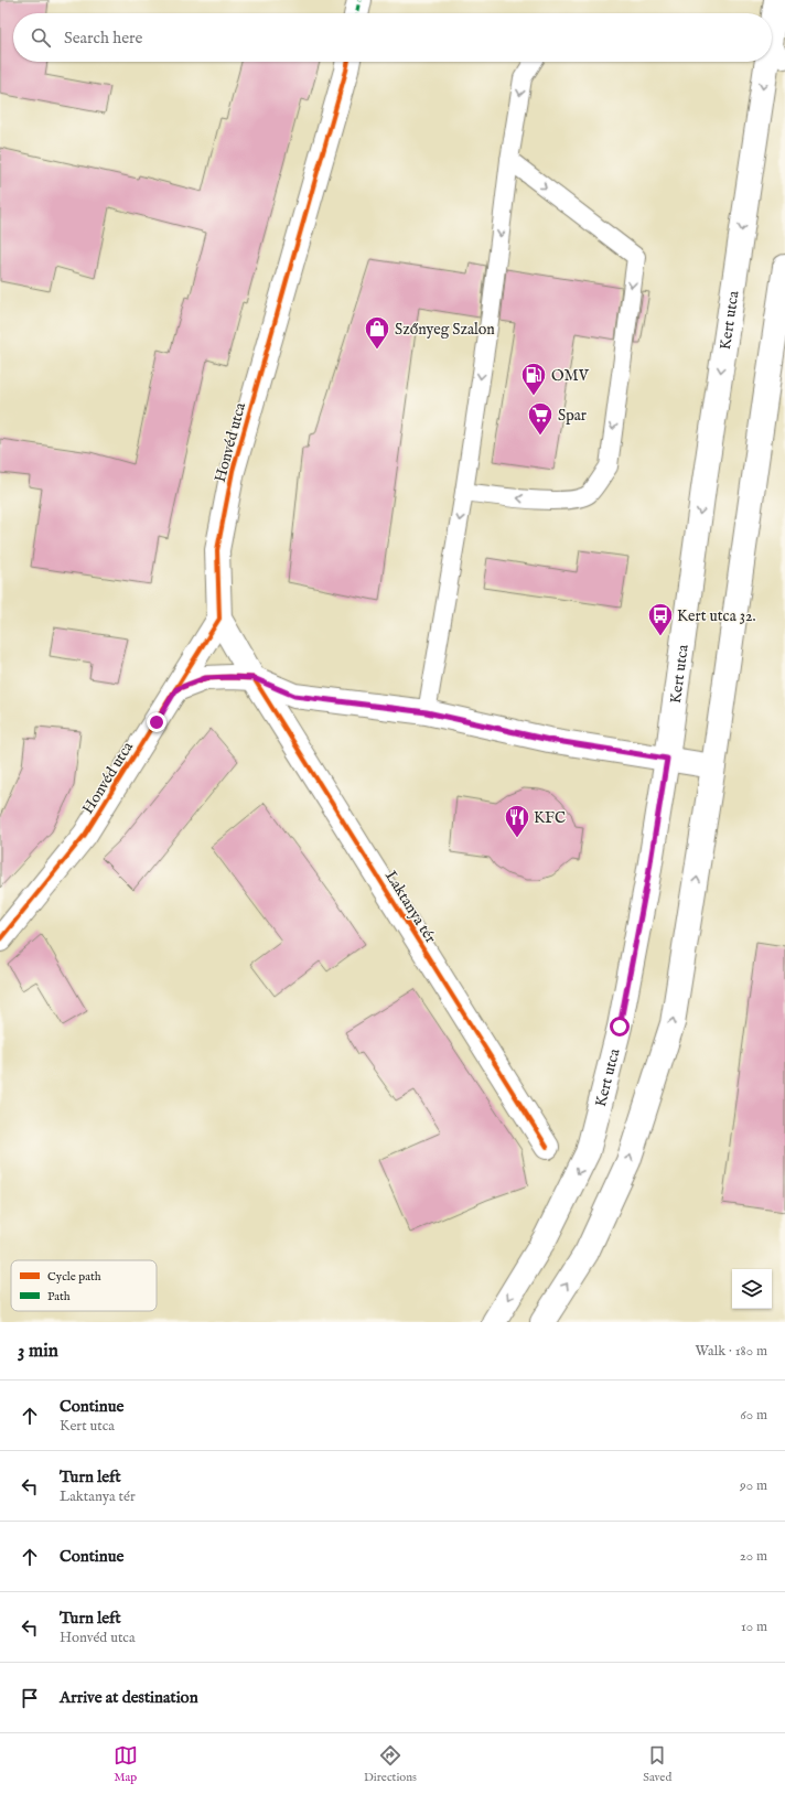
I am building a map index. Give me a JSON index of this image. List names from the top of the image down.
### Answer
{
  "streets": {
    "main road": ["Kert utca", "Honvéd utca", "Laktanya tér"]
  },
  "crossings": [
    ["Honvéd utca", "Laktanya tér"]
  ],
  "places": {
    "shop": ["Szőnyeg Szalon"],
    "fuel station": ["OMV"],
    "supermarket": ["Spar"],
    "bus stop": ["Kert utca 32."],
    "restaurant": ["KFC"]
  },
  "legend": ["Cycle path", "Path"],
  "page": {
    "search": "Search here",
    "heading": ["3 min", "Walk · 180 m"],
    "list": [
      ["Continue", "Kert utca", "60 m"],
      ["Turn left", "Laktanya tér", "90 m"],
      ["Continue", "20 m"],
      ["Turn left", "Honvéd utca", "10 m"],
      "Arrive at destination"
    ],
    "nav": ["Map", "Directions", "Saved"]
  }
}
